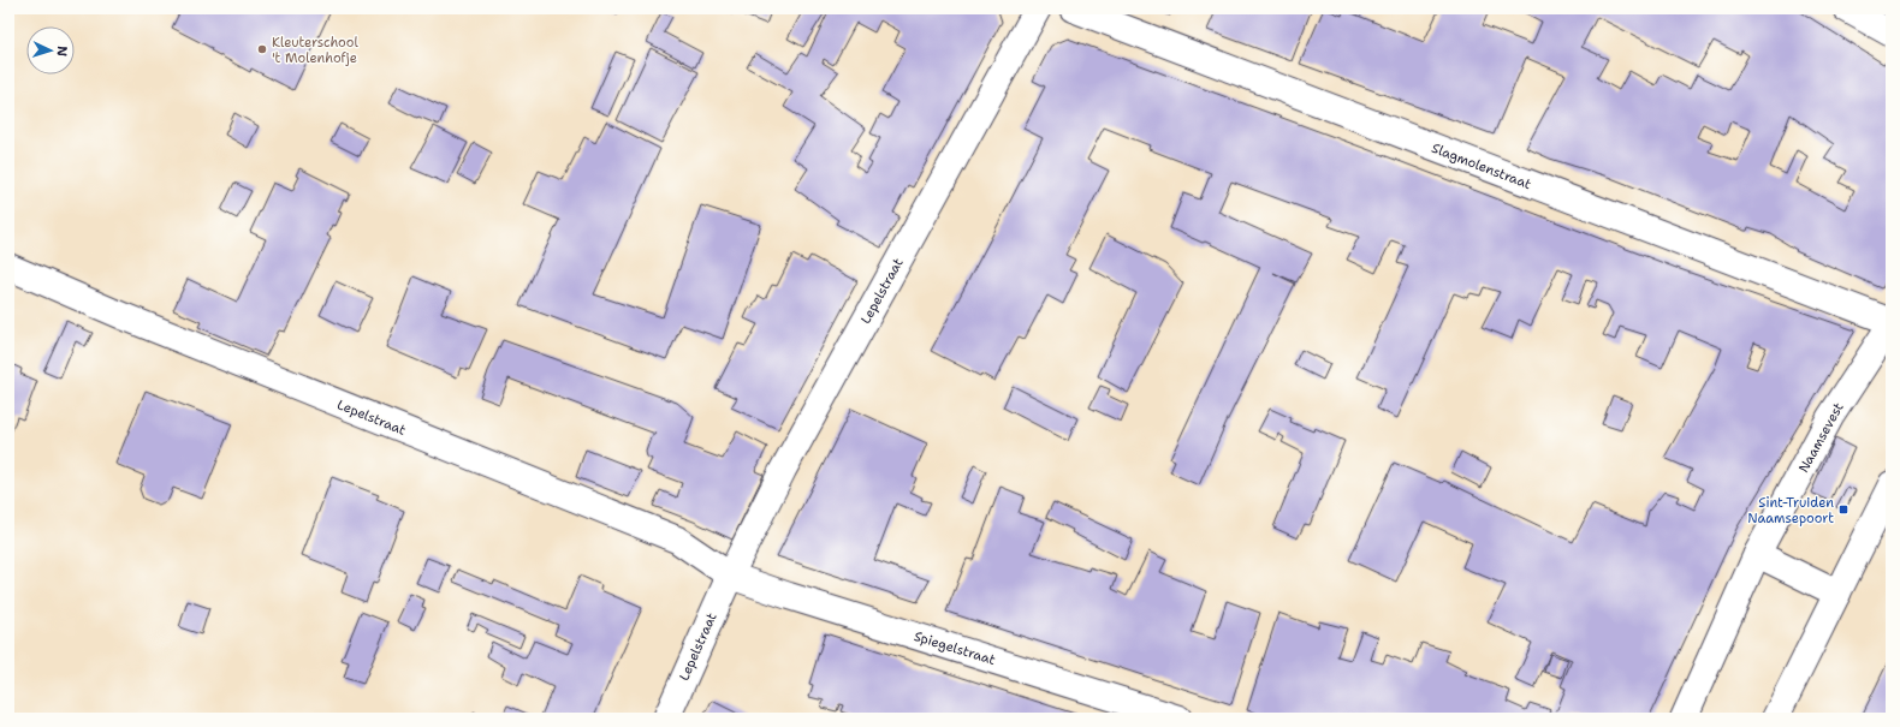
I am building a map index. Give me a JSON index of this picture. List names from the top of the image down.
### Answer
{
  "streets": {
    "street": [
      "Slagmolenstraat",
      "Lepelstraat",
      "Naamsevest",
      "Spiegelstraat"
    ]
  },
  "crossings": [
    ["Slagmolenstraat", "Naamsevest"],
    ["Lepelstraat", "Spiegelstraat"]
  ],
  "places": {
    "other": ["Kleuterschool 't Molenhofje"],
    "transit": ["Sint-Truiden Naamsepoort"]
  },
  "north": "right"
}
